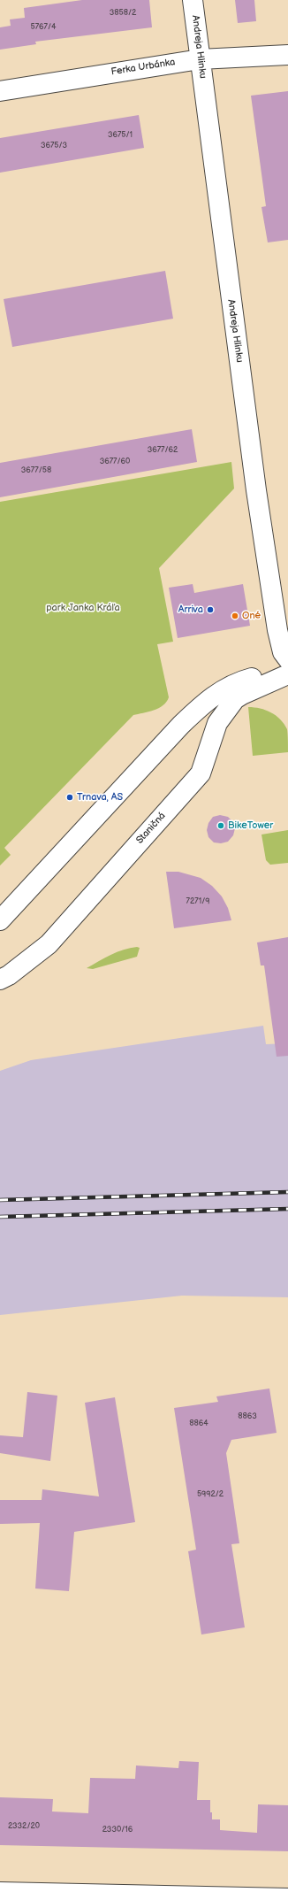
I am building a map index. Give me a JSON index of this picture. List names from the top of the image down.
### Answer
{
  "streets": {
    "street": ["Andreja Hlinku", "Ferka Urbánka", "Staničná"]
  },
  "crossings": [
    ["Andreja Hlinku", "Ferka Urbánka"]
  ],
  "parks": ["park Janka Kráľa"],
  "places": [
    "Arriva",
    "Oné",
    "Trnava, AS",
    "BikeTower"
  ],
  "house_numbers": [
    "3858/2",
    "5767/4",
    "3675/1",
    "3675/3",
    "3677/62",
    "3677/60",
    "3677/58",
    "7271/9",
    "8863",
    "8864",
    "5992/2",
    "2332/20",
    "2330/16"
  ]
}
